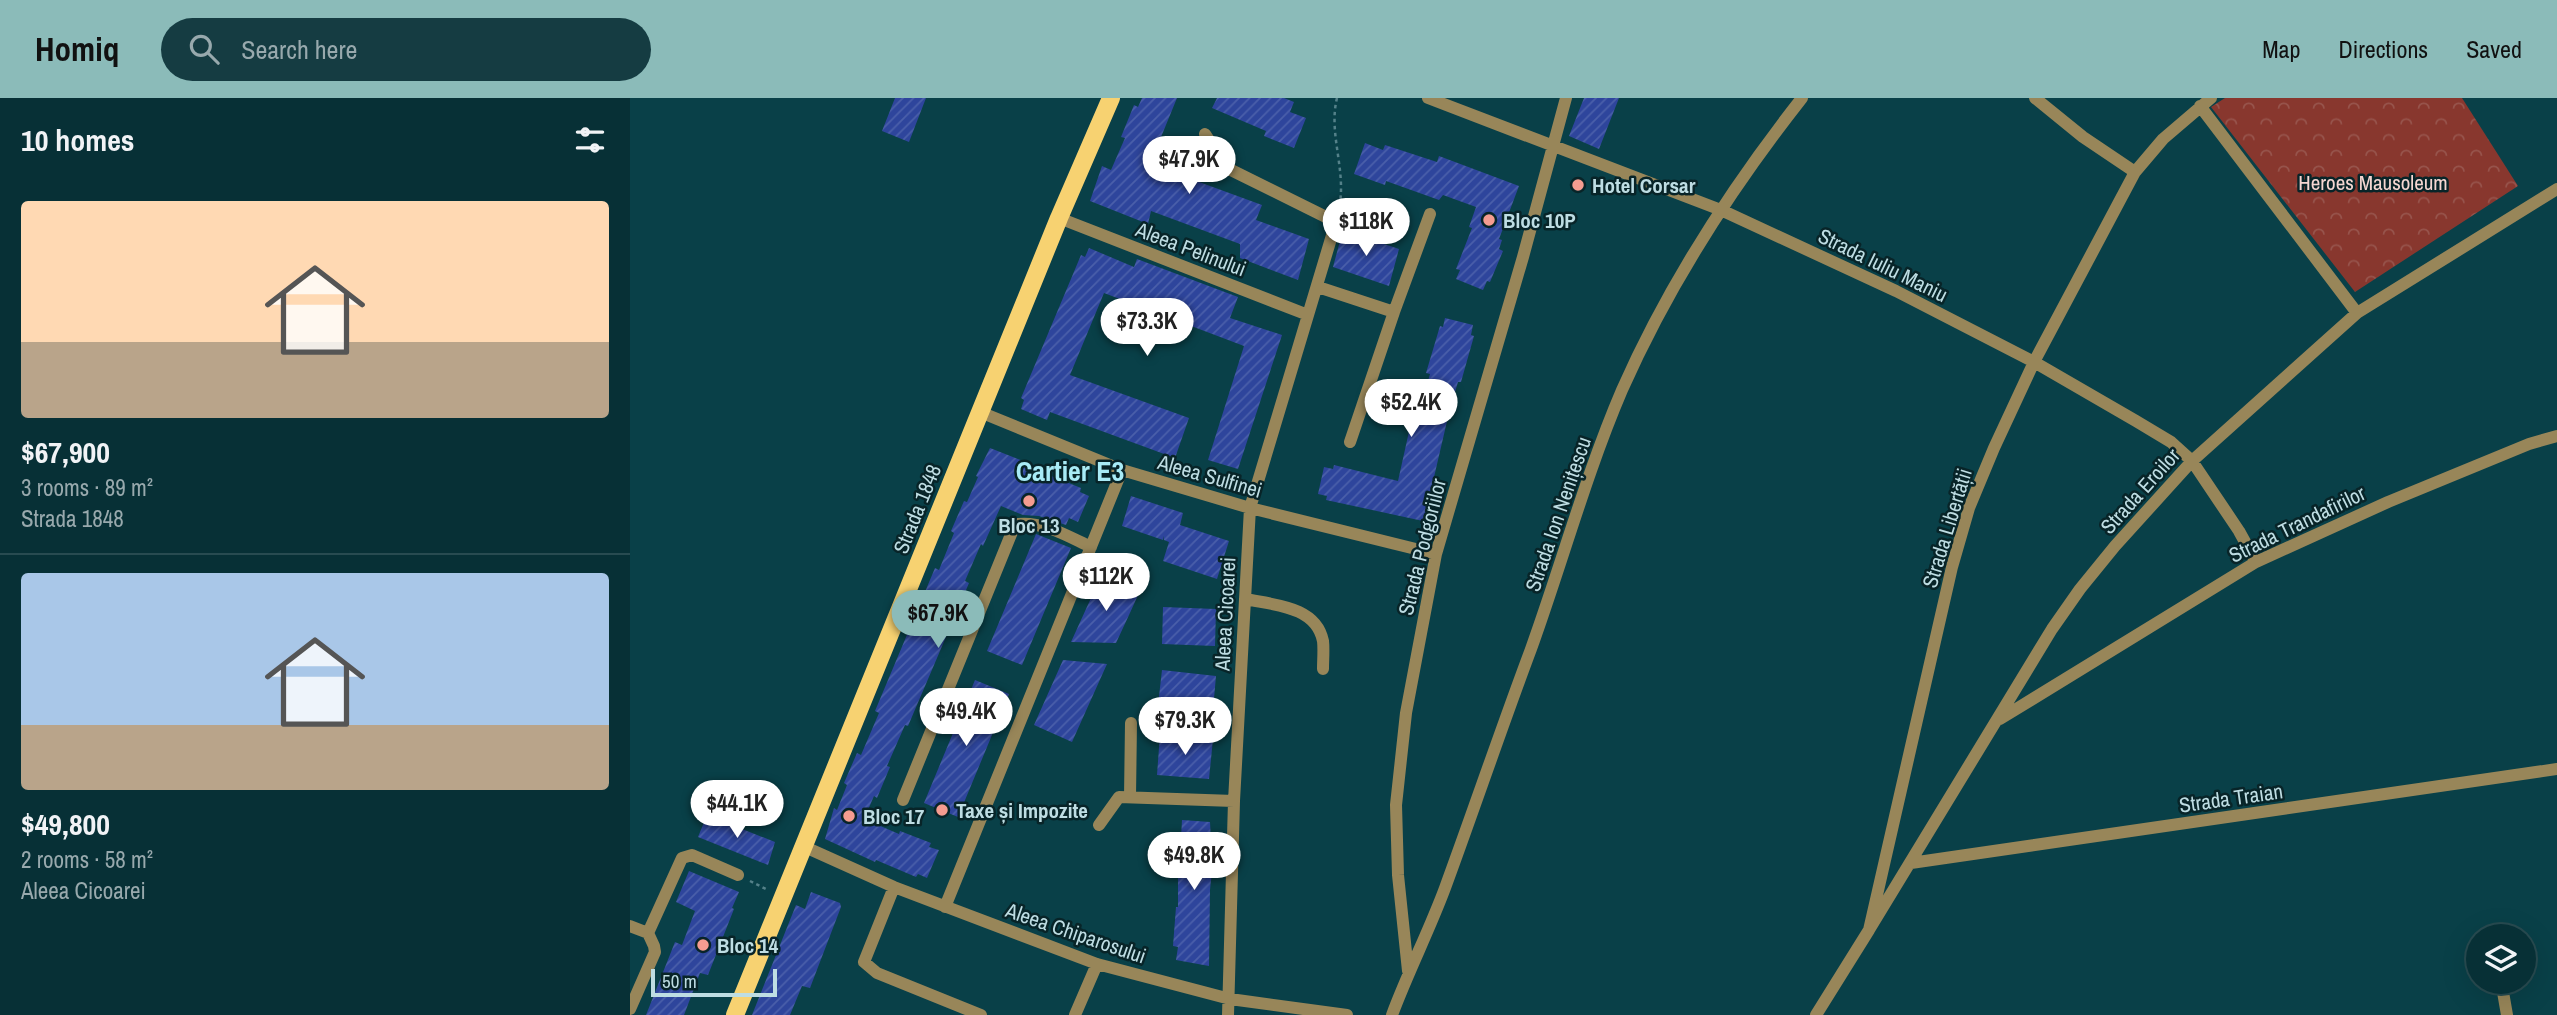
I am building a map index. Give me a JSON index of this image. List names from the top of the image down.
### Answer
{
  "streets": {
    "main road": ["Strada 1848"],
    "street": [
      "Aleea Pelinului",
      "Strada Iuliu Maniu",
      "Aleea Sulfinei",
      "Strada Eroilor",
      "Strada Ion Nenițescu",
      "Strada Trandafirilor",
      "Strada Libertății",
      "Strada Podgoriilor",
      "Aleea Cicoarei",
      "Strada Traian",
      "Aleea Chiparosului"
    ]
  },
  "crossings": [
    ["Aleea Pelinului", "Strada 1848"],
    ["Strada Iuliu Maniu", "Strada Eroilor"],
    ["Strada Iuliu Maniu", "Strada Ion Nenițescu"],
    ["Strada Iuliu Maniu", "Strada Trandafirilor"],
    ["Strada Iuliu Maniu", "Strada Libertății"],
    ["Strada Iuliu Maniu", "Strada Podgoriilor"],
    ["Aleea Sulfinei", "Strada 1848"],
    ["Aleea Sulfinei", "Strada Podgoriilor"],
    ["Aleea Sulfinei", "Aleea Cicoarei"],
    ["Strada Eroilor", "Strada Trandafirilor"],
    ["Strada Eroilor", "Strada Libertății"],
    ["Strada Eroilor", "Strada Traian"],
    ["Strada 1848", "Aleea Chiparosului"],
    ["Strada Ion Nenițescu", "Strada Podgoriilor"],
    ["Aleea Cicoarei", "Aleea Chiparosului"]
  ],
  "districts": ["Cartier E3"],
  "parks": ["Heroes Mausoleum"],
  "places": [
    "Hotel Corsar",
    "Bloc 10P",
    "Bloc 13",
    "Taxe și Impozite",
    "Bloc 17",
    "Bloc 14"
  ],
  "scale_bar": "50 m",
  "page": {
    "header": "Homiq",
    "search": "Search here",
    "nav": ["Map", "Directions", "Saved"],
    "heading": "10 homes",
    "price": [
      "$47.9K",
      "$118K",
      "$73.3K",
      "$52.4K",
      "$112K",
      "$67.9K",
      "$49.4K",
      "$79.3K",
      "$44.1K",
      "$49.8K"
    ],
    "list": [
      {
        "name": "$67,900",
        "note": "3 rooms · 89 m² · Strada 1848"
      },
      {
        "name": "$49,800",
        "note": "2 rooms · 58 m² · Aleea Cicoarei"
      }
    ],
    "scale": "50 m"
  }
}
